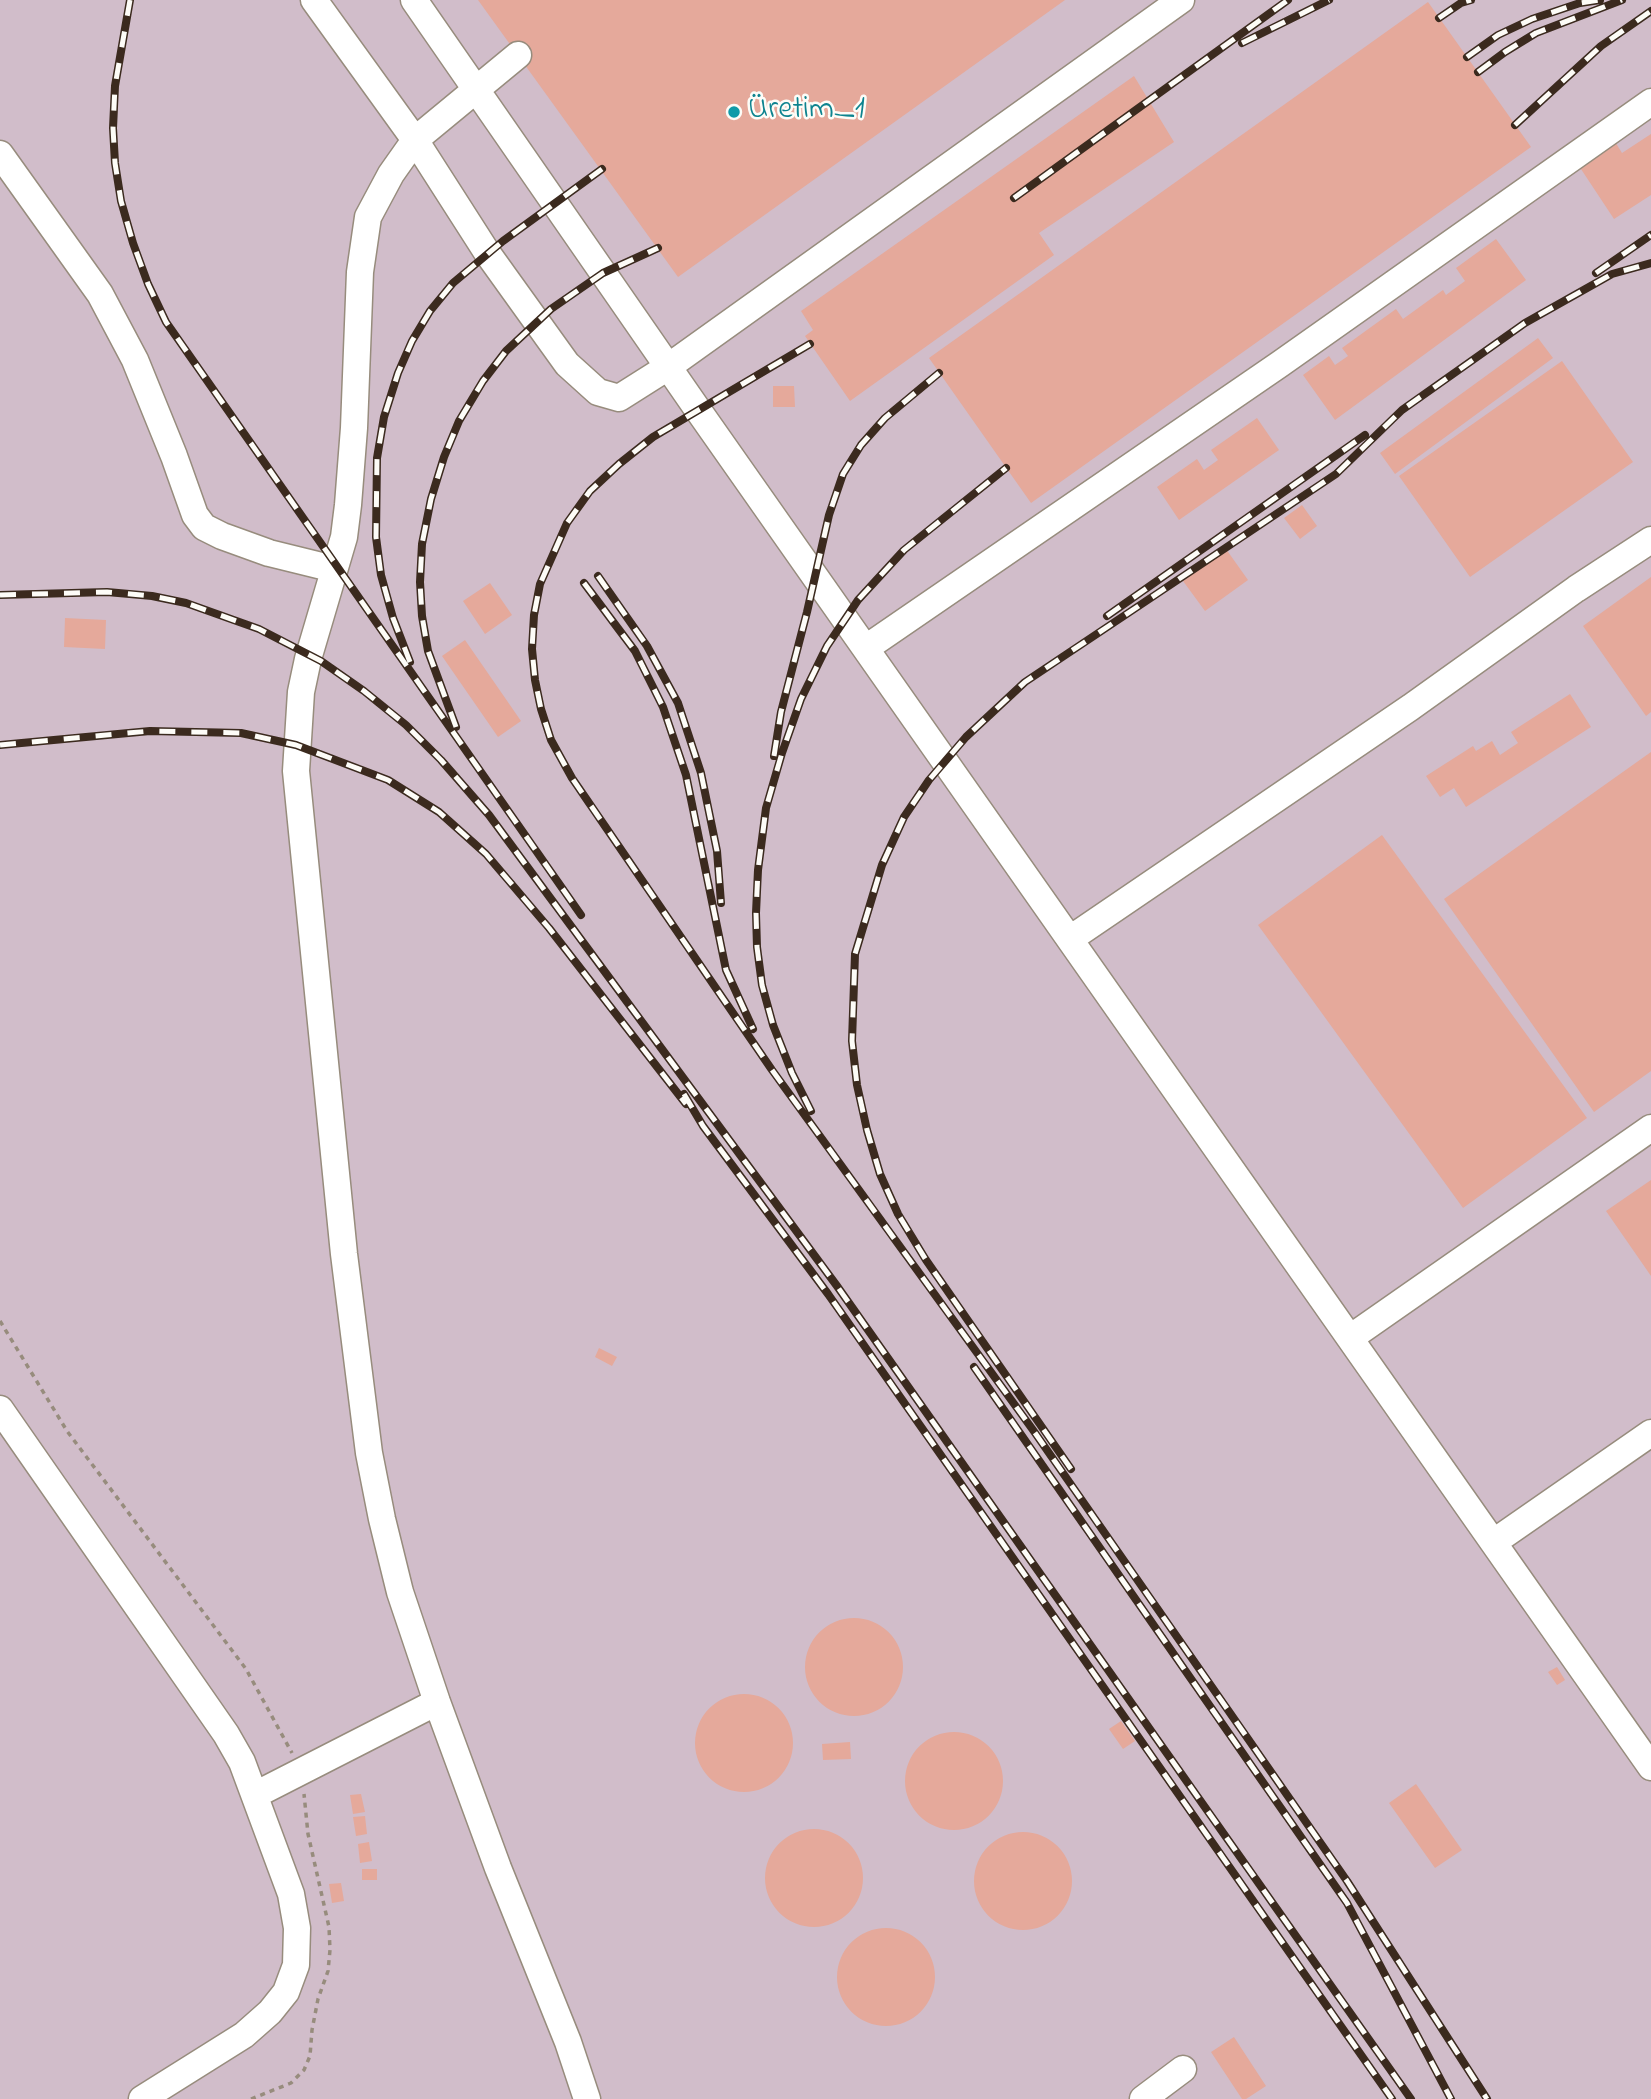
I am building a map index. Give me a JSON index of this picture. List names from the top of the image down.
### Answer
{
  "places": ["Üretim_1"]
}
